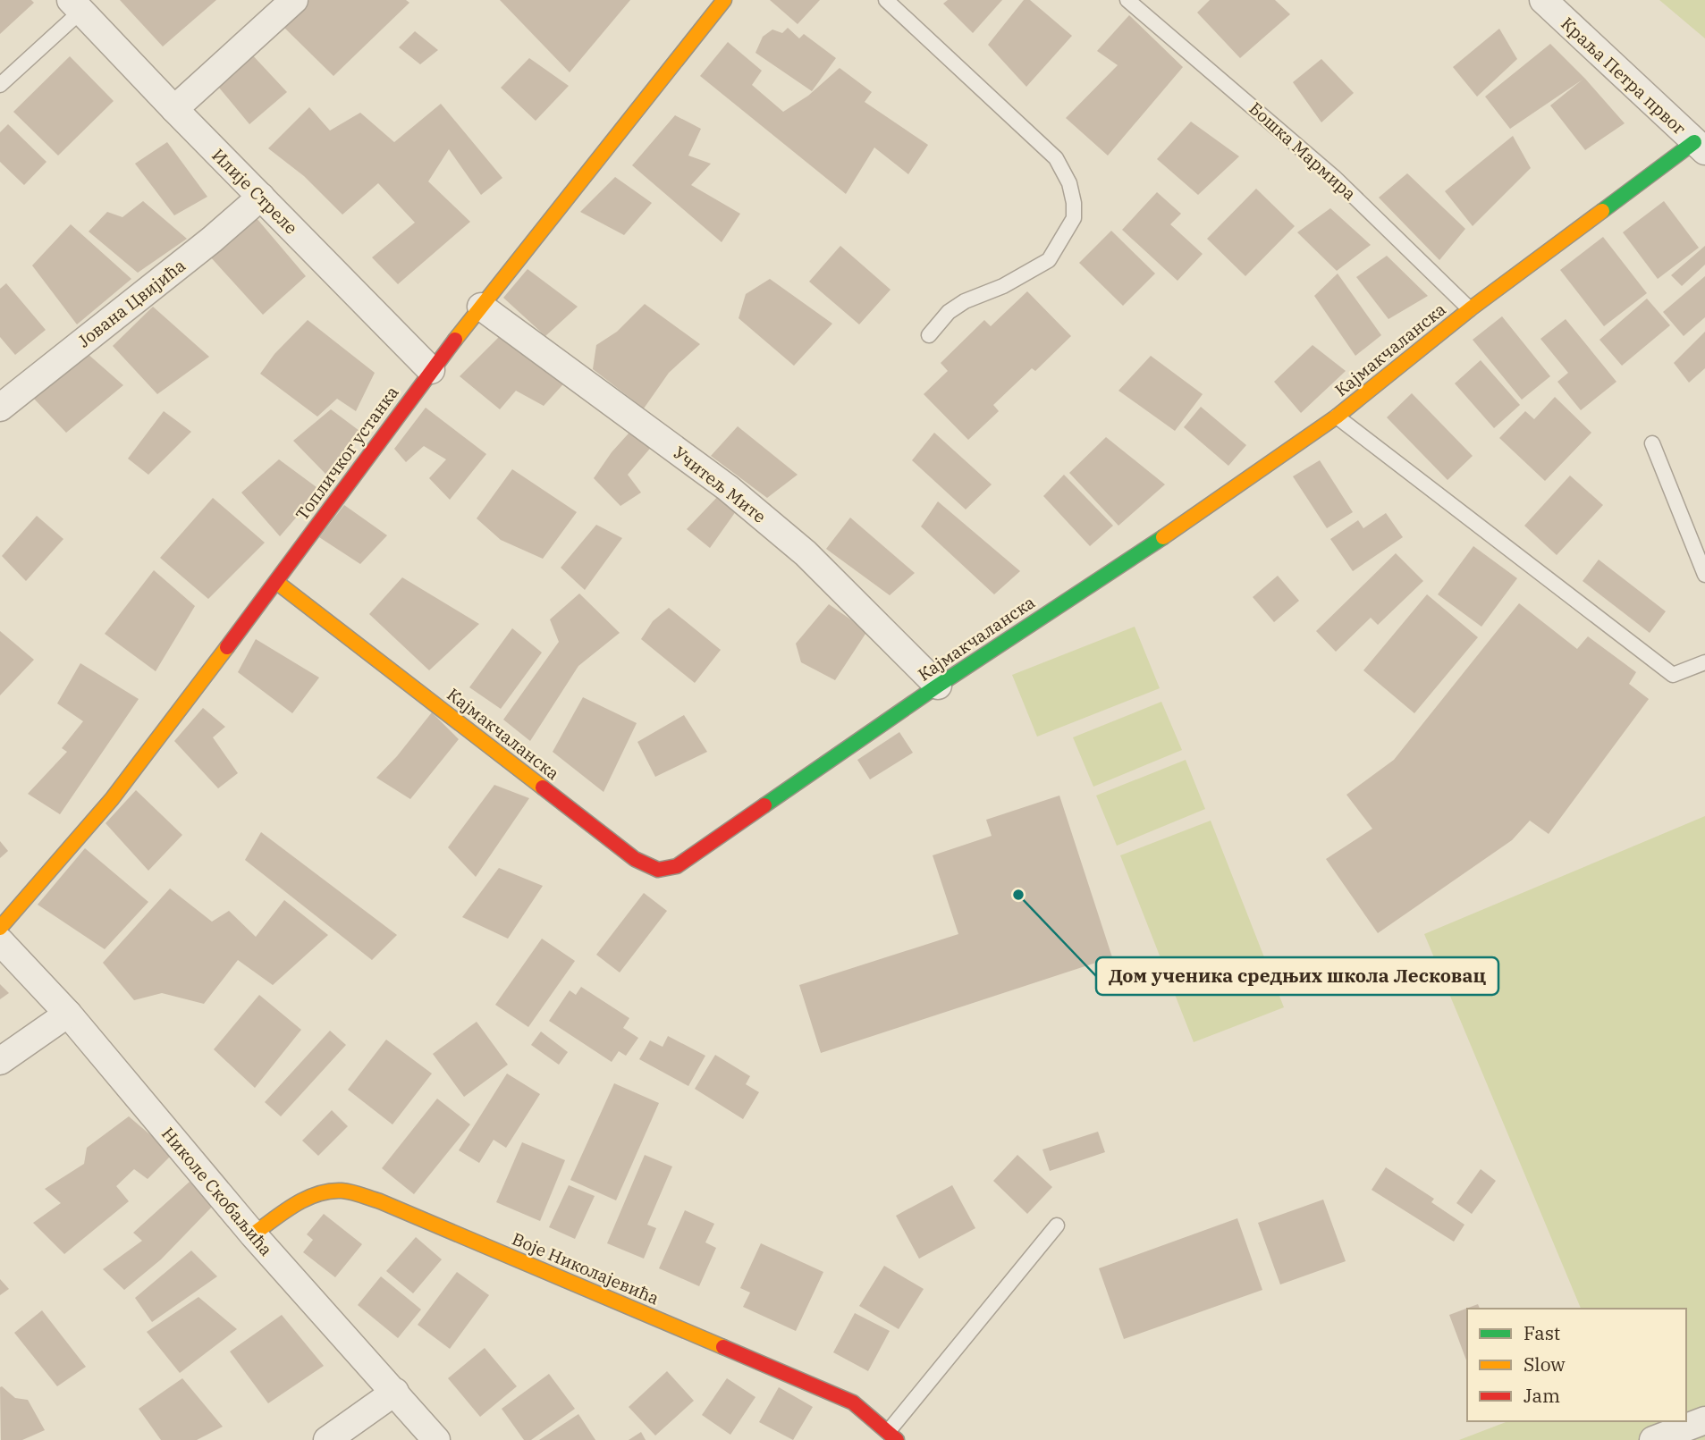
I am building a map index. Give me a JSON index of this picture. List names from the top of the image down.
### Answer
{
  "streets": {
    "street": [
      "Краља Петра првог",
      "Илије Стреле",
      "Јована Цвијића",
      "Кајмакчаланска",
      "Топличког устанка",
      "Учитељ Мите",
      "Николе Скобаљића",
      "Воје Николајевића"
    ],
    "lane": ["Бошка Мармира"]
  },
  "crossings": [
    ["Краља Петра првог", "Кајмакчаланска"],
    ["Бошка Мармира", "Кајмакчаланска"],
    ["Илије Стреле", "Јована Цвијића"],
    ["Илије Стреле", "Топличког устанка"],
    ["Кајмакчаланска", "Топличког устанка"],
    ["Кајмакчаланска", "Учитељ Мите"],
    ["Топличког устанка", "Учитељ Мите"],
    ["Николе Скобаљића", "Воје Николајевића"]
  ],
  "places": ["Дом ученика средњих школа Лесковац"],
  "legend": ["Fast", "Slow", "Jam"]
}
